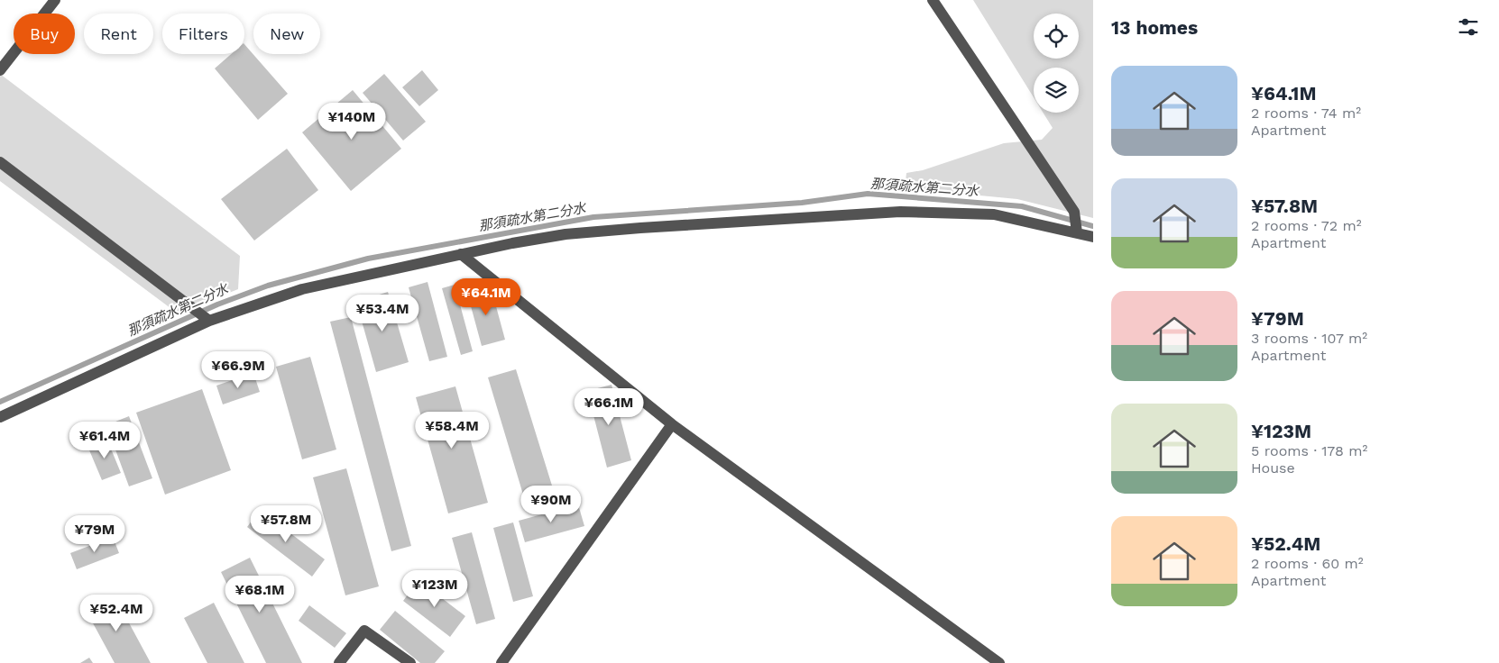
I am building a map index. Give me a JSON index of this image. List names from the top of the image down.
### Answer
{
  "water": ["那須疏水第二分水"],
  "page": {
    "heading": "13 homes",
    "chip": [
      "Buy",
      "Rent",
      "Filters",
      "New"
    ],
    "list": [
      {
        "name": "¥64.1M",
        "note": "2 rooms · 74 m² · Apartment"
      },
      {
        "name": "¥57.8M",
        "note": "2 rooms · 72 m² · Apartment"
      },
      {
        "name": "¥79M",
        "note": "3 rooms · 107 m² · Apartment"
      },
      {
        "name": "¥123M",
        "note": "5 rooms · 178 m² · House"
      },
      {
        "name": "¥52.4M",
        "note": "2 rooms · 60 m² · Apartment"
      }
    ],
    "price": [
      "¥140M",
      "¥64.1M",
      "¥53.4M",
      "¥66.9M",
      "¥66.1M",
      "¥58.4M",
      "¥61.4M",
      "¥90M",
      "¥57.8M",
      "¥79M",
      "¥123M",
      "¥68.1M",
      "¥52.4M"
    ]
  }
}
